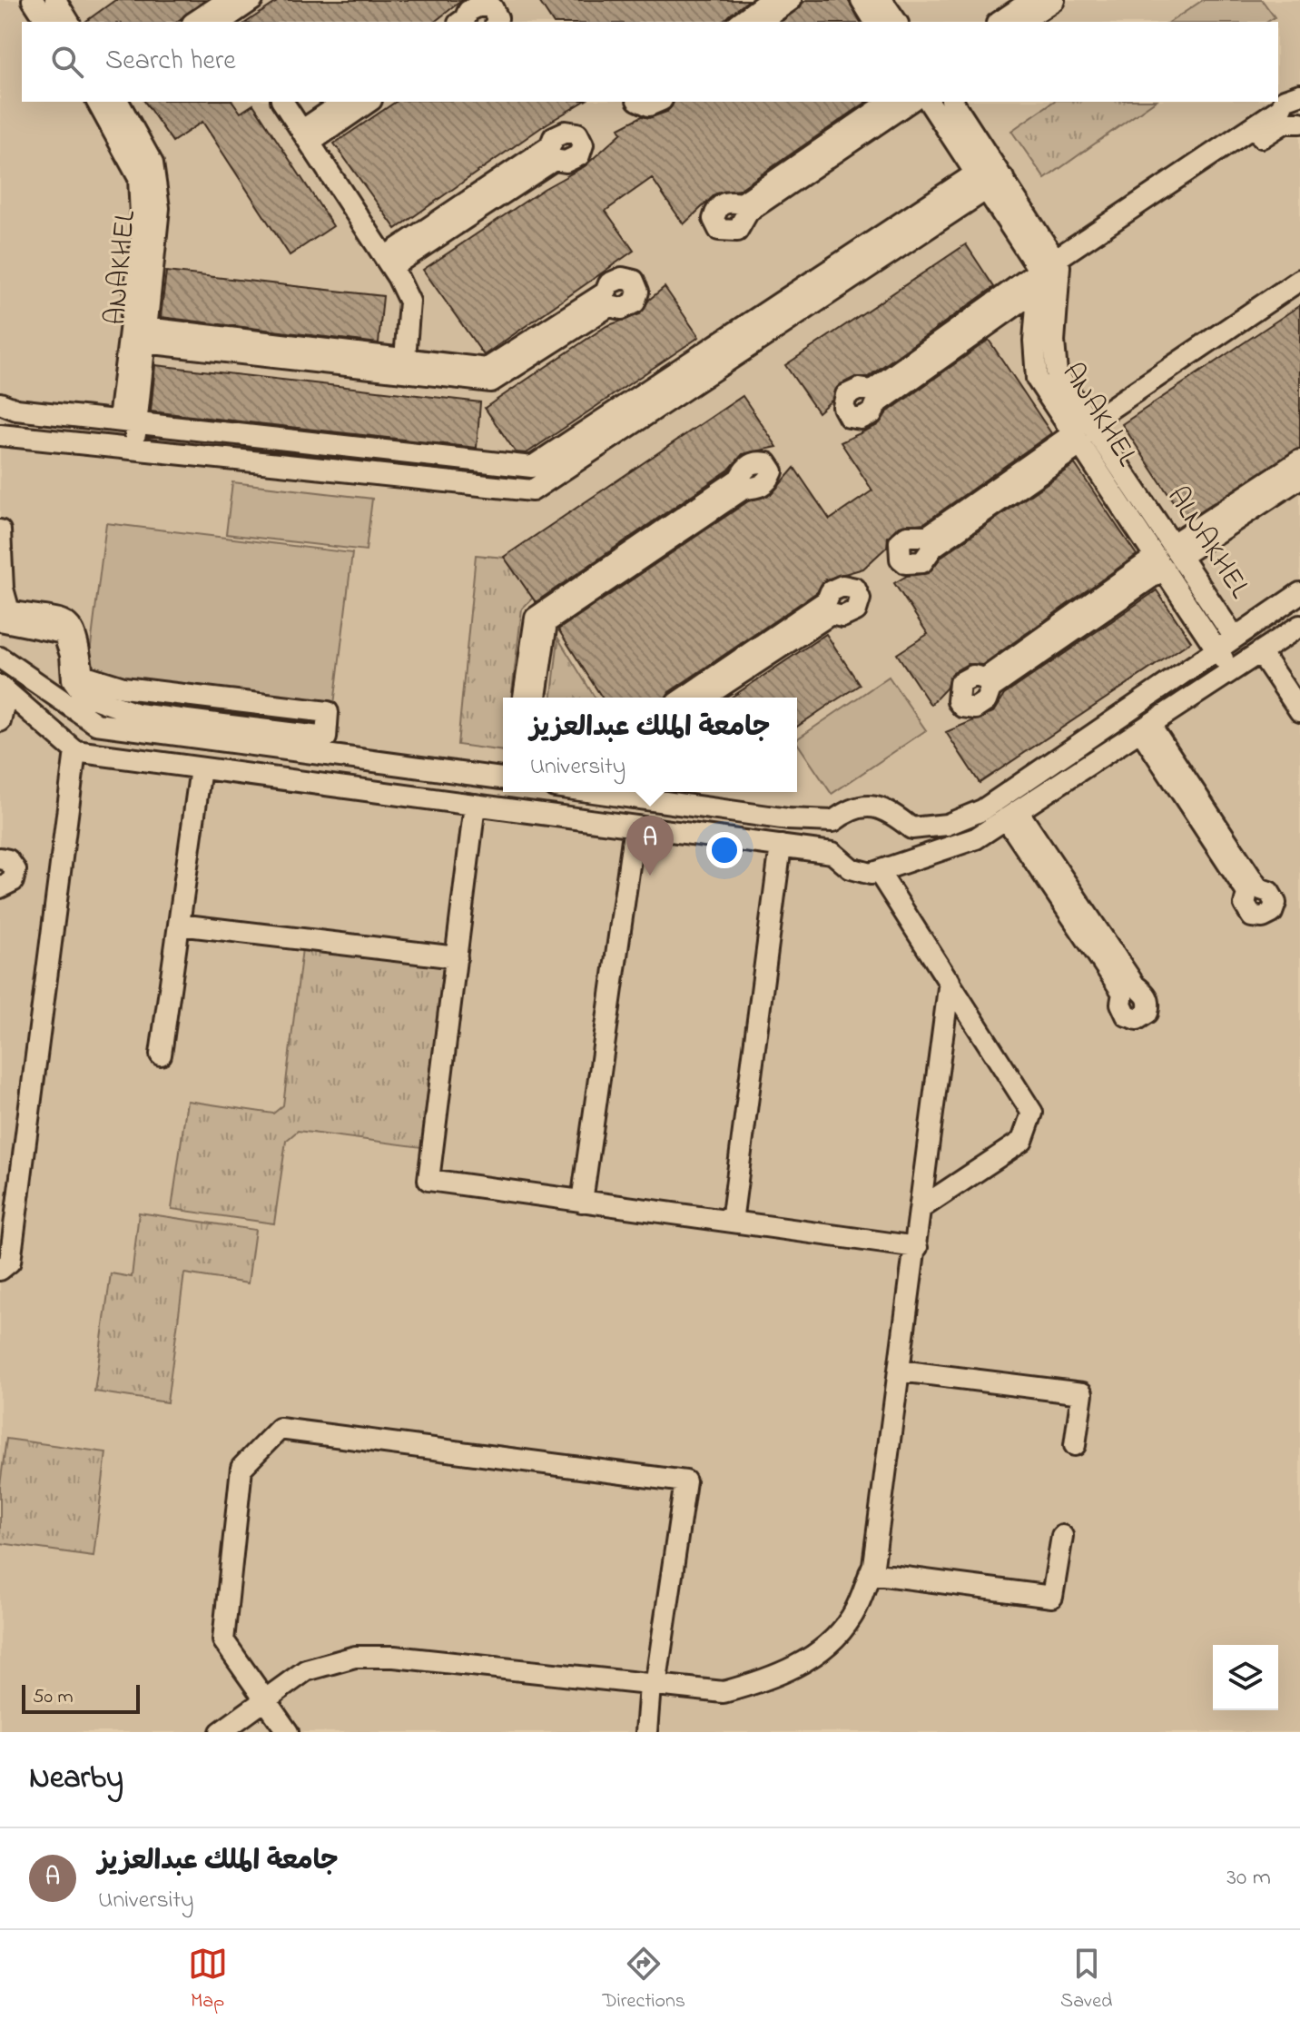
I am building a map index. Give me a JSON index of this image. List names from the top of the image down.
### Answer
{
  "streets": {
    "street": ["ANAKHEL", "ALNAKHEL"]
  },
  "crossings": [
    ["ANAKHEL", "ALNAKHEL"]
  ],
  "scale_bar": "50 m",
  "page": {
    "search": "Search here",
    "popup": ["جامعة الملك عبدالعزيز", "University"],
    "pins": "A",
    "scale": "50 m",
    "heading": "Nearby",
    "list": [
      {
        "mark": "A",
        "name": "جامعة الملك عبدالعزيز",
        "note": "University",
        "value": "30 m"
      }
    ],
    "nav": ["Map", "Directions", "Saved"]
  }
}
